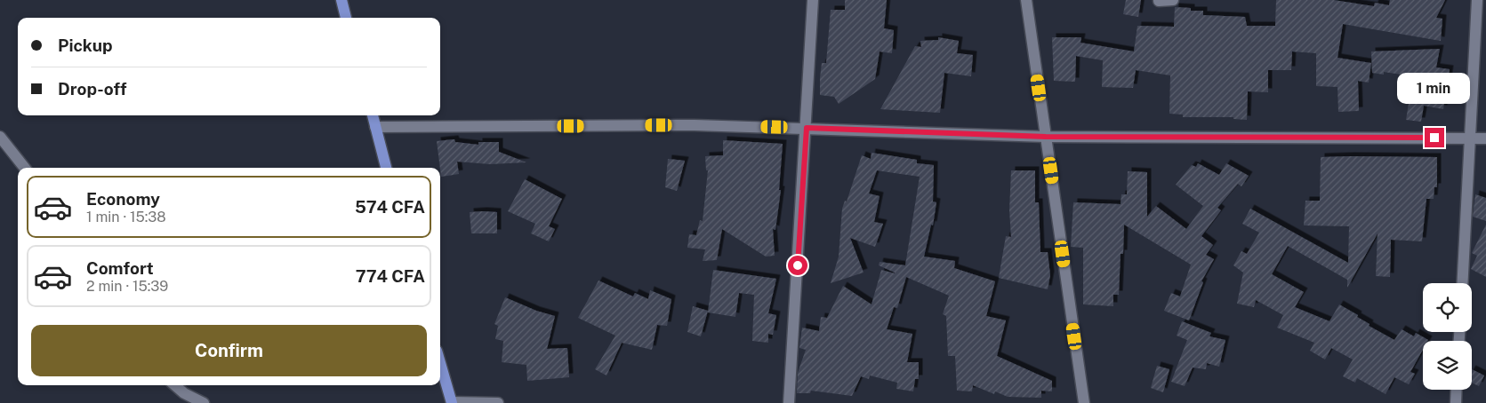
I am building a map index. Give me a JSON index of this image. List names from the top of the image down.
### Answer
{
  "page": {
    "banner": ["Pickup", "Drop-off"],
    "bubble": "1 min",
    "list": [
      {
        "name": "Economy",
        "note": "1 min · 15:38",
        "value": "574 CFA"
      },
      {
        "name": "Comfort",
        "note": "2 min · 15:39",
        "value": "774 CFA"
      }
    ],
    "buttons": "Confirm"
  }
}
